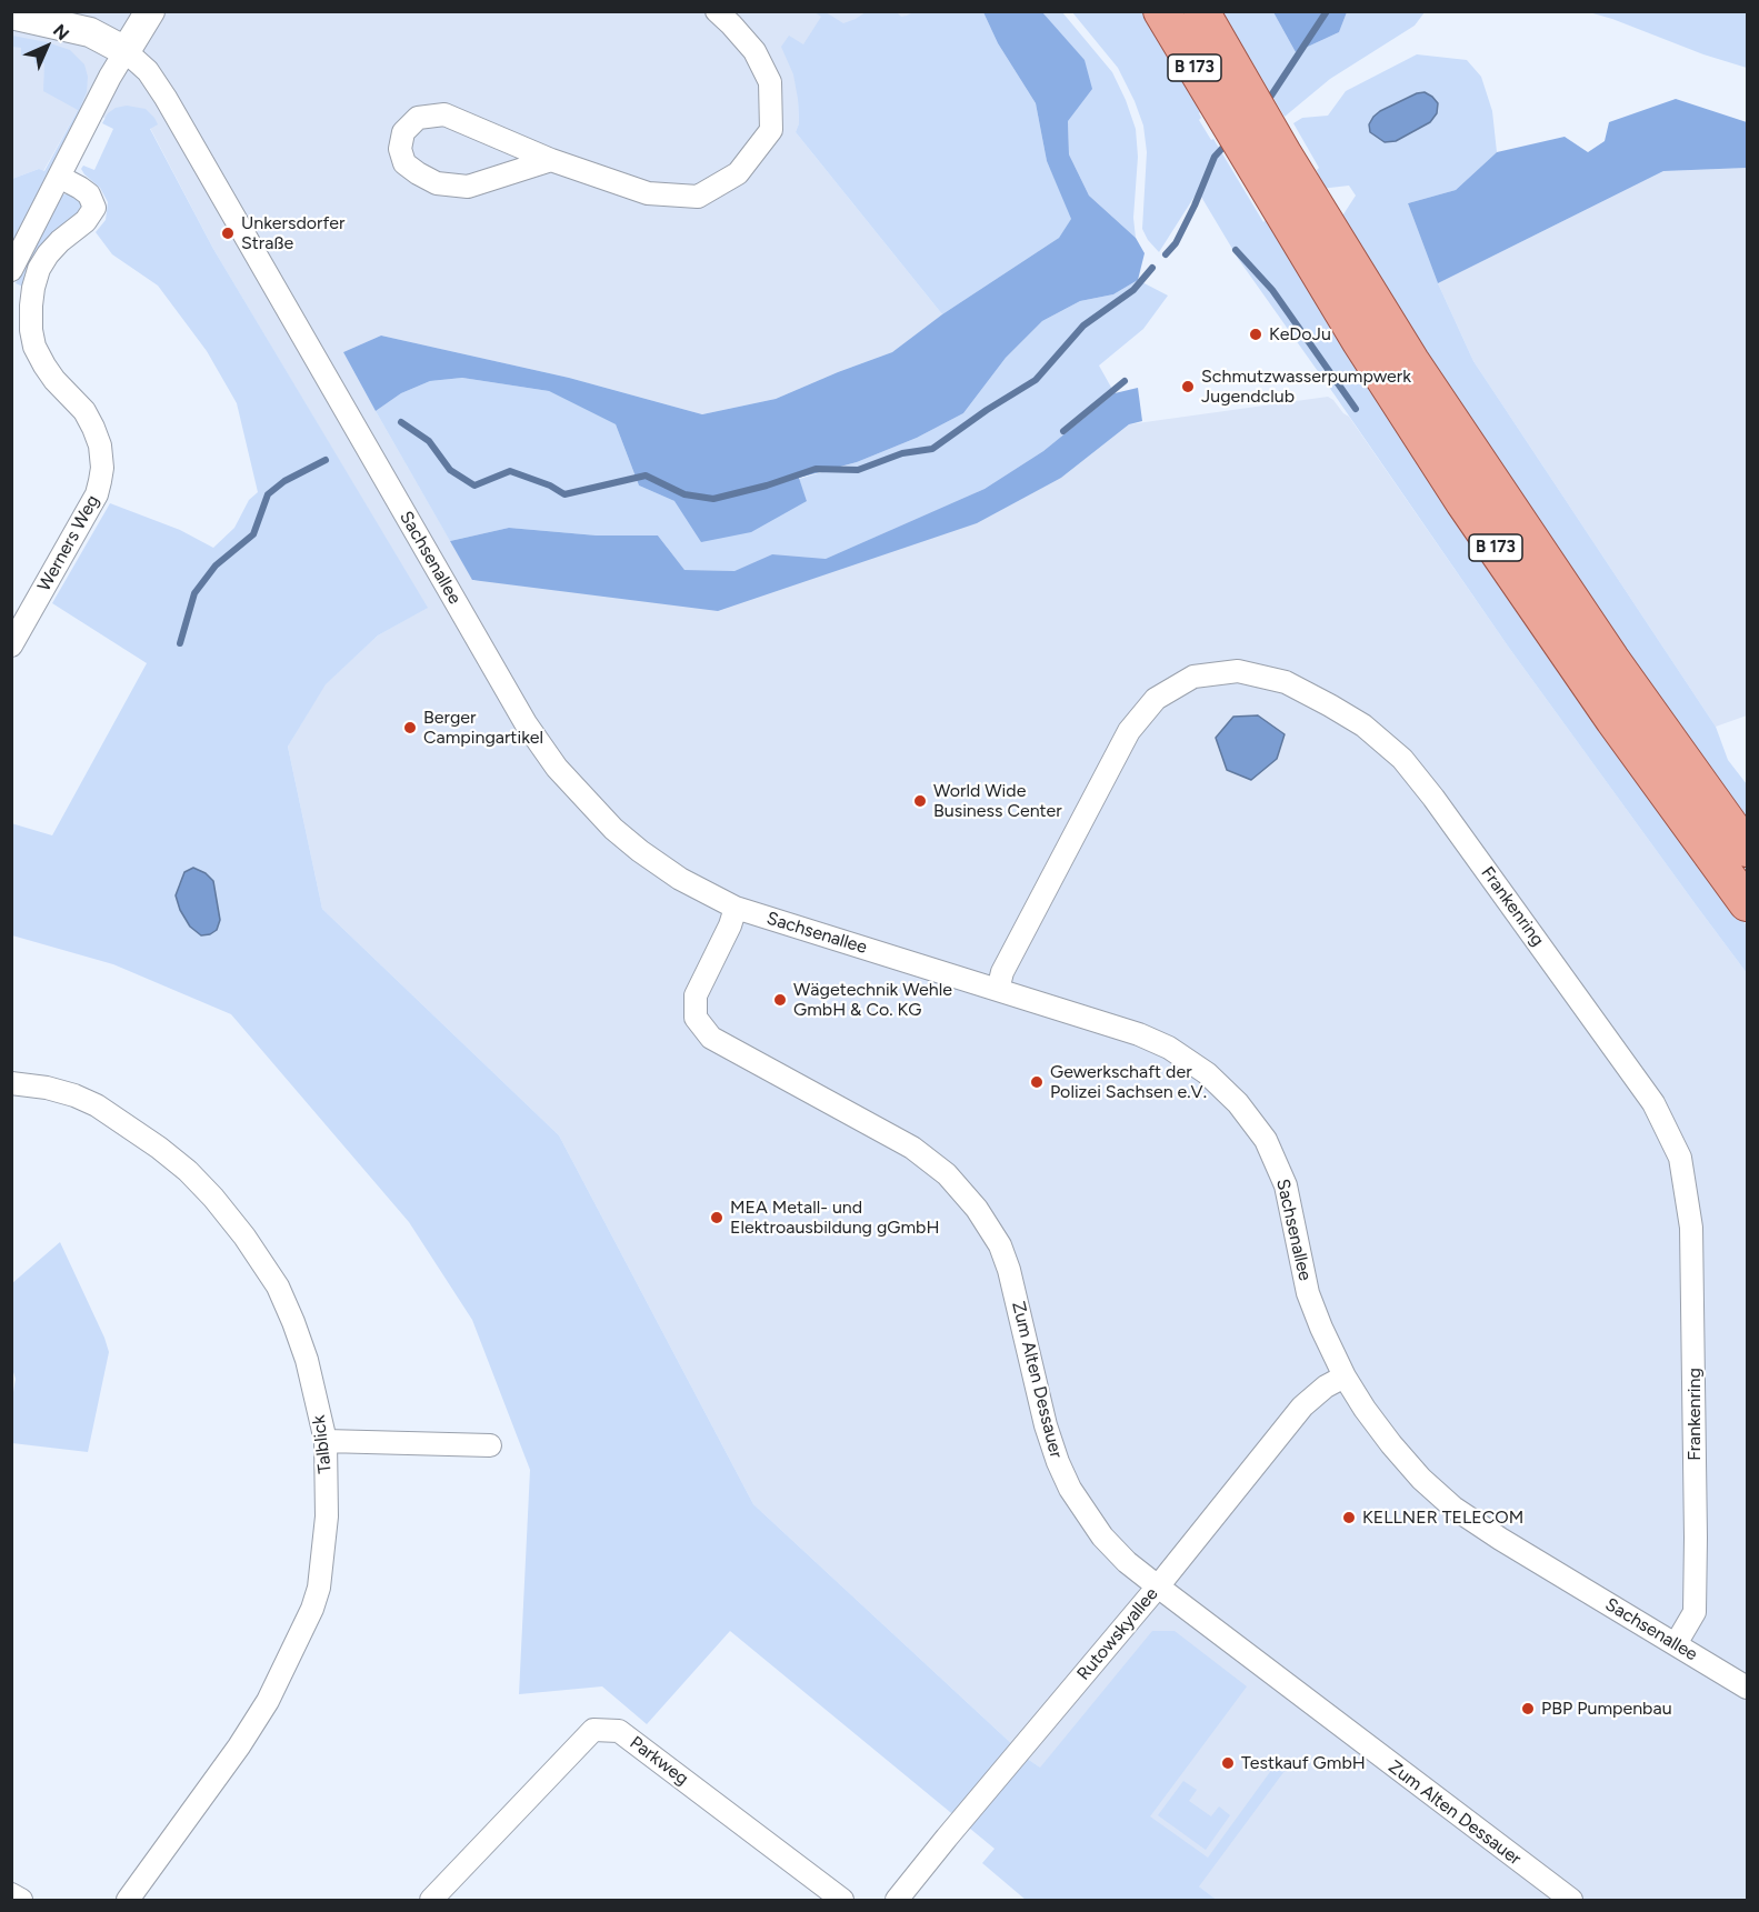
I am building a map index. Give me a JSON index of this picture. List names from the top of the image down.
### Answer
{
  "streets": {
    "main road": ["B 173"],
    "street": [
      "Werners Weg",
      "Sachsenallee",
      "Frankenring",
      "Zum Alten Dessauer",
      "Talblick",
      "Rutowskyallee",
      "Parkweg"
    ]
  },
  "crossings": [
    ["Sachsenallee", "Frankenring"],
    ["Sachsenallee", "Zum Alten Dessauer"],
    ["Sachsenallee", "Rutowskyallee"],
    ["Zum Alten Dessauer", "Rutowskyallee"]
  ],
  "places": [
    "Unkersdorfer Straße",
    "KeDoJu",
    "Schmutzwasserpumpwerk Jugendclub",
    "Berger Campingartikel",
    "World Wide Business Center",
    "Wägetechnik Wehle GmbH & Co. KG",
    "Gewerkschaft der Polizei Sachsen e.V.",
    "MEA Metall- und Elektroausbildung gGmbH",
    "KELLNER TELECOM",
    "PBP Pumpenbau",
    "Testkauf GmbH"
  ],
  "north": "top right"
}
